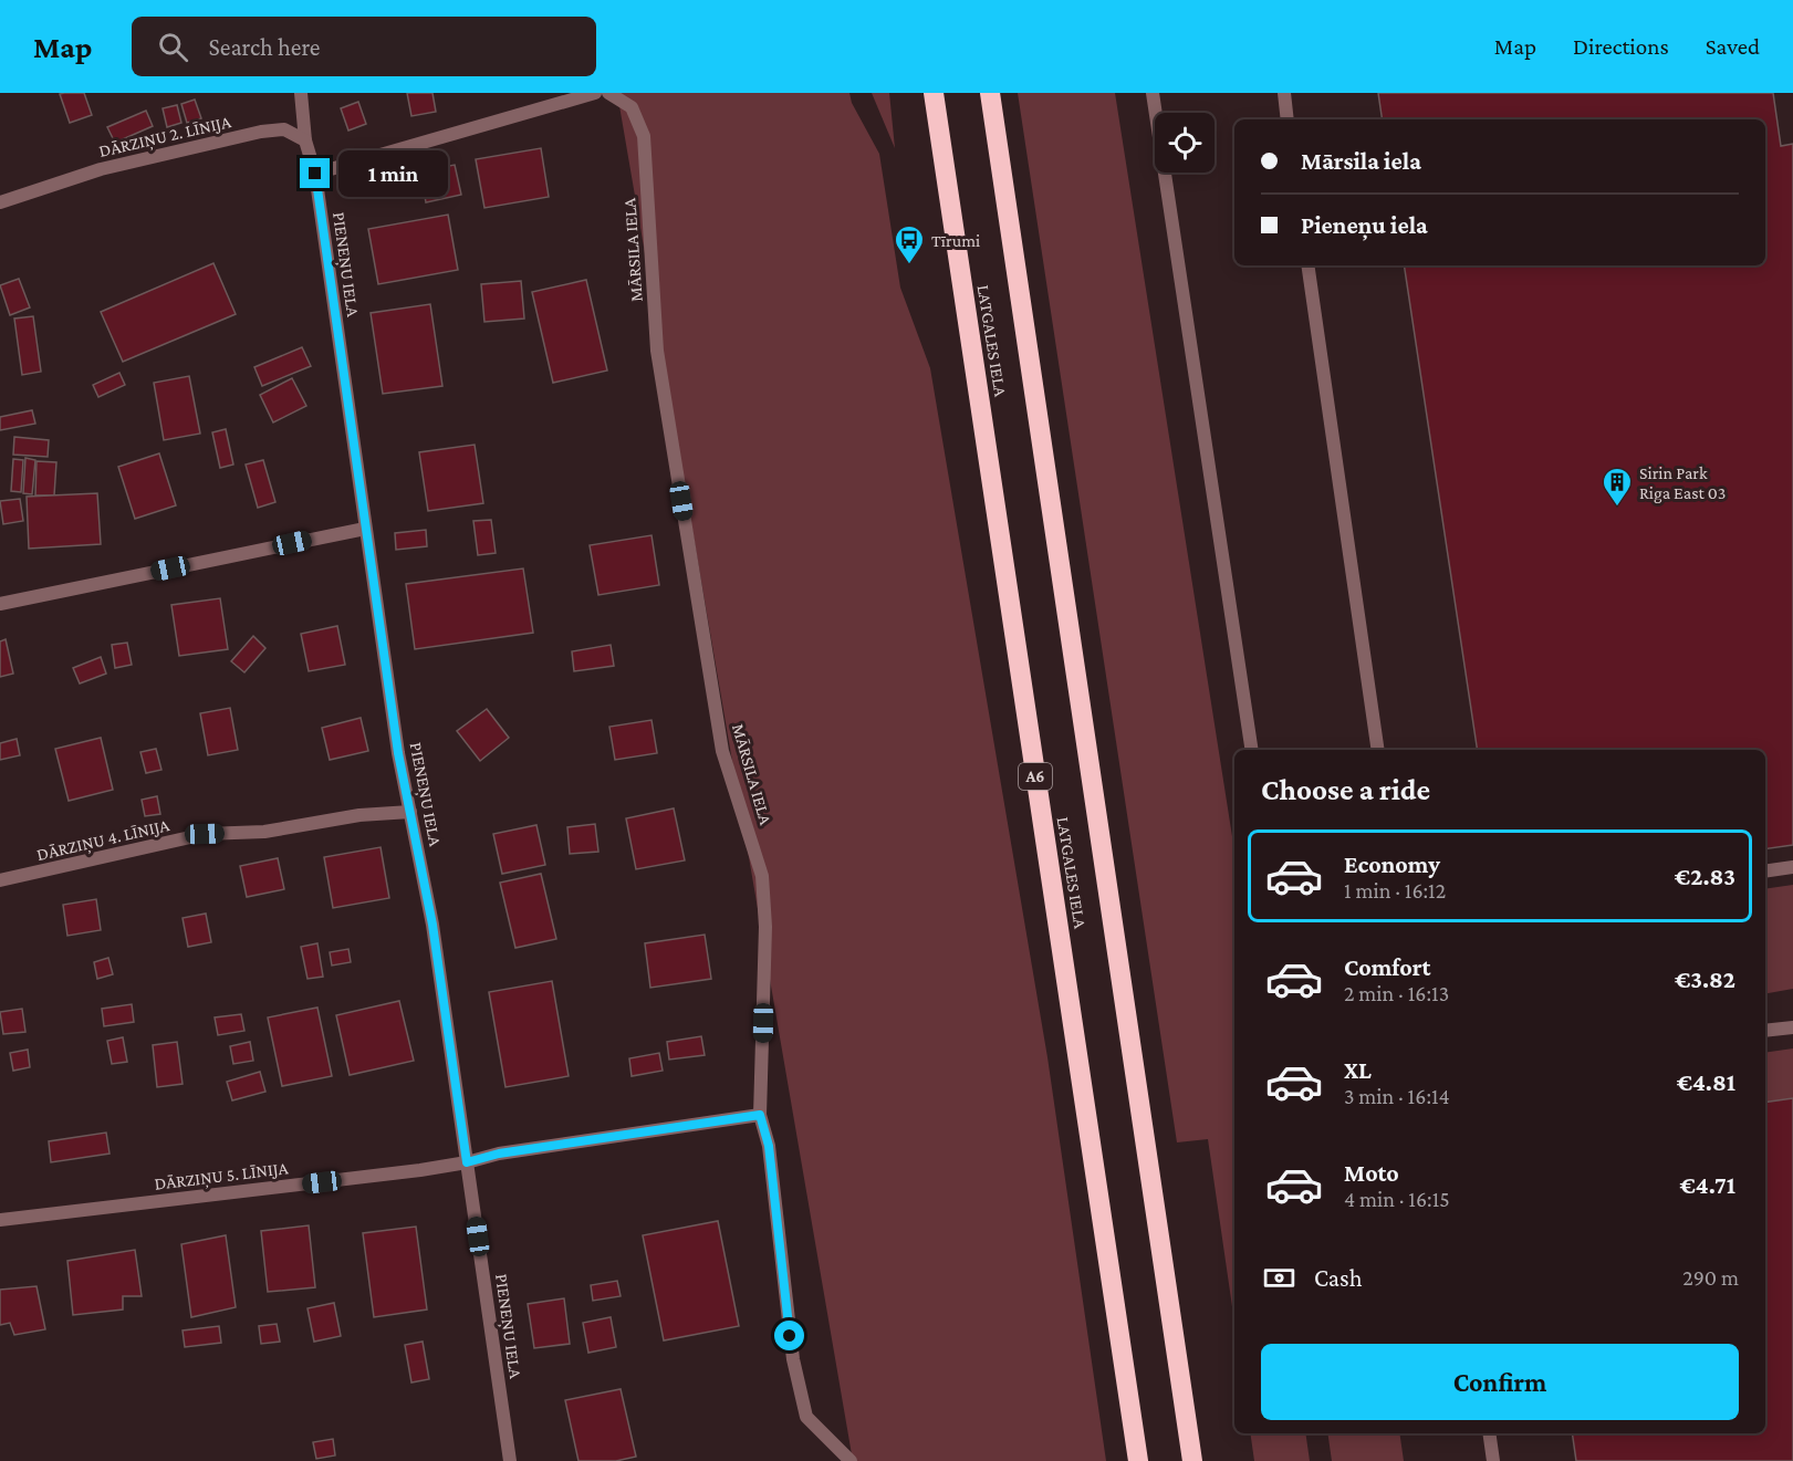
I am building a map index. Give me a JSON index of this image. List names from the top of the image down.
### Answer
{
  "streets": {
    "highway": ["LATGALES IELA", "A6"],
    "street": [
      "DĀRZIŅU 2. LĪNIJA",
      "MĀRSILA IELA",
      "PIENEŅU IELA",
      "DĀRZIŅU 4. LĪNIJA",
      "DĀRZIŅU 5. LĪNIJA"
    ]
  },
  "crossings": [
    ["MĀRSILA IELA", "DĀRZIŅU 5. LĪNIJA"],
    ["PIENEŅU IELA", "DĀRZIŅU 4. LĪNIJA"],
    ["PIENEŅU IELA", "DĀRZIŅU 5. LĪNIJA"]
  ],
  "places": {
    "bus stop": ["Tīrumi"],
    "building": ["Sirin Park Riga East 03"]
  },
  "page": {
    "header": "Map",
    "search": "Search here",
    "nav": ["Map", "Directions", "Saved"],
    "banner": ["Mārsila iela", "Pieneņu iela"],
    "bubble": "1 min",
    "heading": "Choose a ride",
    "list": [
      {
        "name": "Economy",
        "note": "1 min · 16:12",
        "value": "€2.83"
      },
      {
        "name": "Comfort",
        "note": "2 min · 16:13",
        "value": "€3.82"
      },
      {
        "name": "XL",
        "note": "3 min · 16:14",
        "value": "€4.81"
      },
      {
        "name": "Moto",
        "note": "4 min · 16:15",
        "value": "€4.71"
      }
    ],
    "pay": ["Cash", "290 m"],
    "buttons": "Confirm"
  }
}
